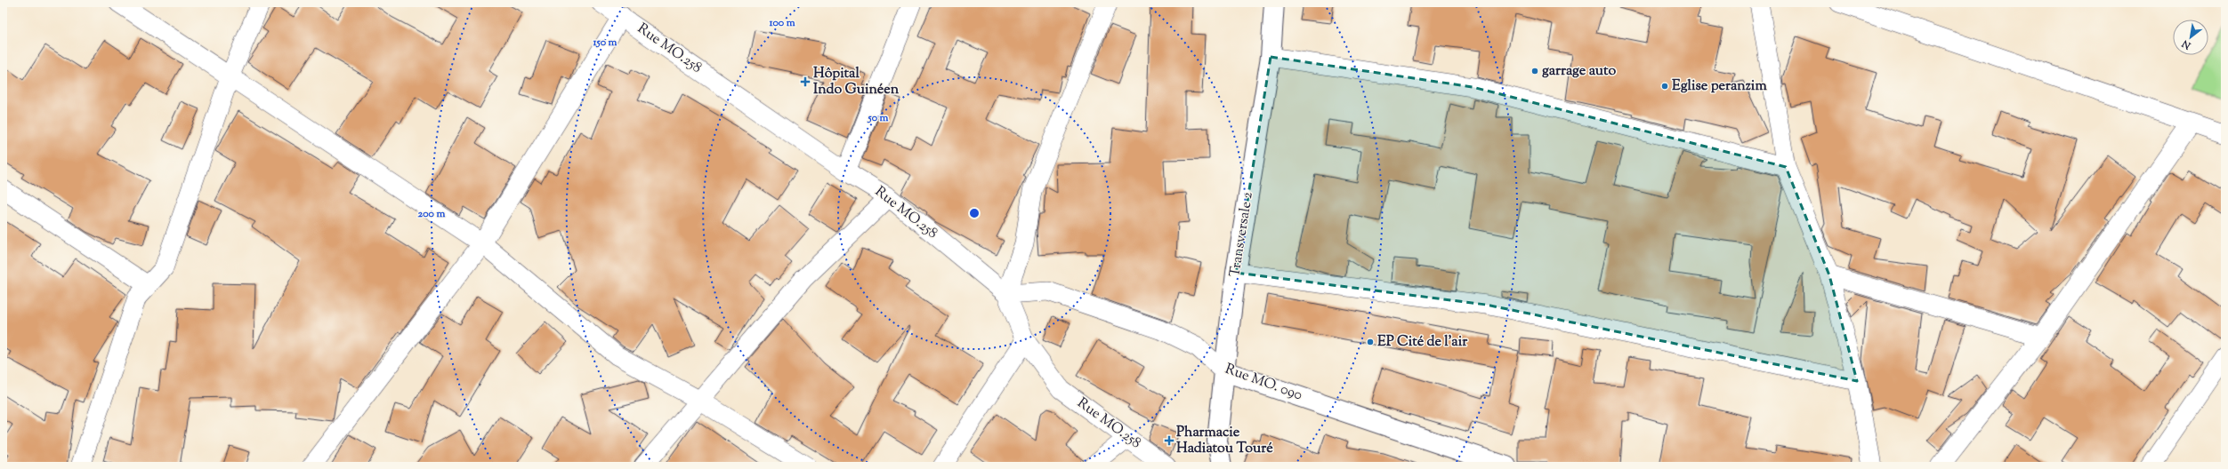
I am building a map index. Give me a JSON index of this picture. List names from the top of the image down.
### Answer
{
  "streets": {
    "main road": ["Transversale 2", "Rue MO. 090"],
    "street": ["Rue MO.258"]
  },
  "crossings": [
    ["Rue MO.258", "Rue MO. 090"],
    ["Transversale 2", "Rue MO. 090"]
  ],
  "places": {
    "other": ["garrage auto", "Eglise peranzim", "EP Cité de l'air"],
    "health": ["Hôpital Indo Guinéen", "Pharmacie Hadiatou Touré"]
  },
  "north": "bottom left",
  "rings": [
    "100 m",
    "150 m",
    "50 m",
    "200 m"
  ]
}
